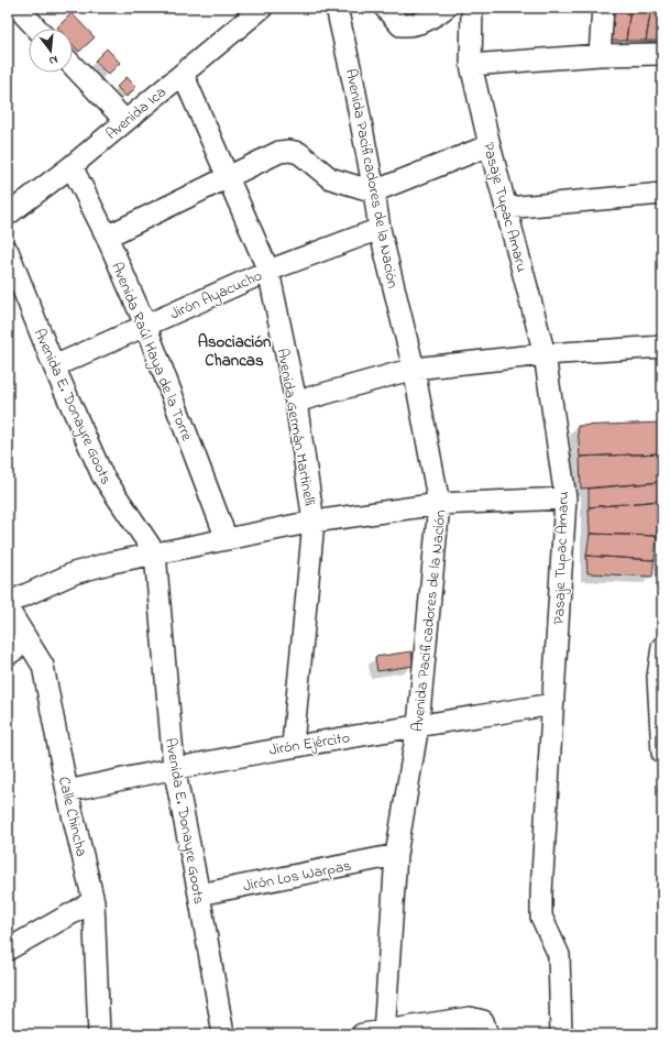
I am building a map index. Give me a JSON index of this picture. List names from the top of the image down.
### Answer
{
  "streets": {
    "street": [
      "Avenida Ica",
      "Avenida Pacificadores de la Nación",
      "Pasaje Tupac Amaru",
      "Jirón Ayacucho",
      "Avenida Raúl Haya de la Torre",
      "Avenida E. Donayre Goots",
      "Avenida Germán Martinelli",
      "Jirón Ejército",
      "Calle Chincha",
      "Jirón Los Warpas"
    ]
  },
  "crossings": [
    ["Avenida Ica", "Avenida Raúl Haya de la Torre"],
    ["Avenida Ica", "Avenida Germán Martinelli"],
    ["Avenida Pacificadores de la Nación", "Jirón Ayacucho"],
    ["Avenida Pacificadores de la Nación", "Jirón Ejército"],
    ["Avenida Pacificadores de la Nación", "Jirón Los Warpas"],
    ["Pasaje Tupac Amaru", "Jirón Ejército"],
    ["Jirón Ayacucho", "Avenida Raúl Haya de la Torre"],
    ["Jirón Ayacucho", "Avenida E. Donayre Goots"],
    ["Jirón Ayacucho", "Avenida Germán Martinelli"],
    ["Avenida E. Donayre Goots", "Jirón Ejército"],
    ["Avenida E. Donayre Goots", "Jirón Los Warpas"],
    ["Avenida Germán Martinelli", "Jirón Ejército"],
    ["Jirón Ejército", "Calle Chincha"]
  ],
  "districts": ["Asociación Chancas"],
  "north": "bottom"
}
